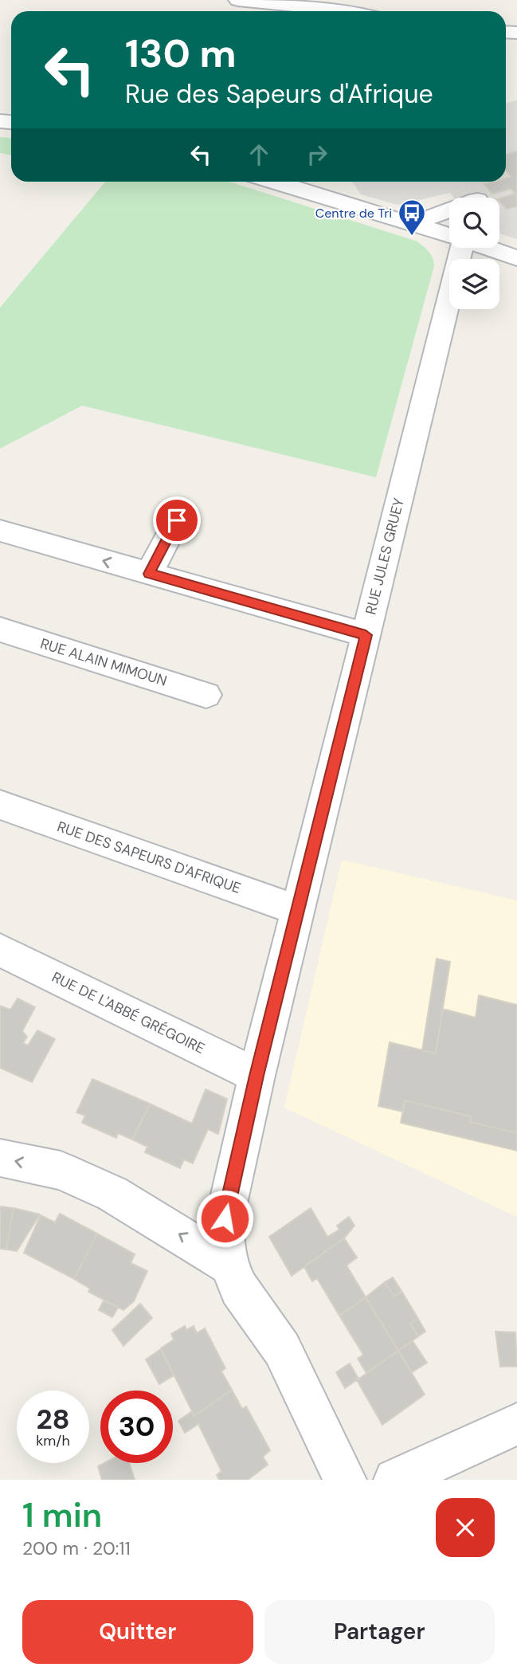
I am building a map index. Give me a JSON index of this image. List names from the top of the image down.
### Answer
{
  "streets": {
    "street": [
      "RUE JULES GRUEY",
      "RUE ALAIN MIMOUN",
      "RUE DES SAPEURS D'AFRIQUE",
      "RUE DE L'ABBÉ GRÉGOIRE"
    ]
  },
  "crossings": [
    ["RUE JULES GRUEY", "RUE DES SAPEURS D'AFRIQUE"],
    ["RUE JULES GRUEY", "RUE DE L'ABBÉ GRÉGOIRE"]
  ],
  "places": {
    "bus stop": ["Centre de Tri"]
  },
  "page": {
    "turn": ["130 m", "Rue des Sapeurs d'Afrique"],
    "speed": "28 km/h",
    "limit": "30",
    "heading": ["1 min", "200 m · 20:11"],
    "buttons": ["Quitter", "Partager"]
  }
}
